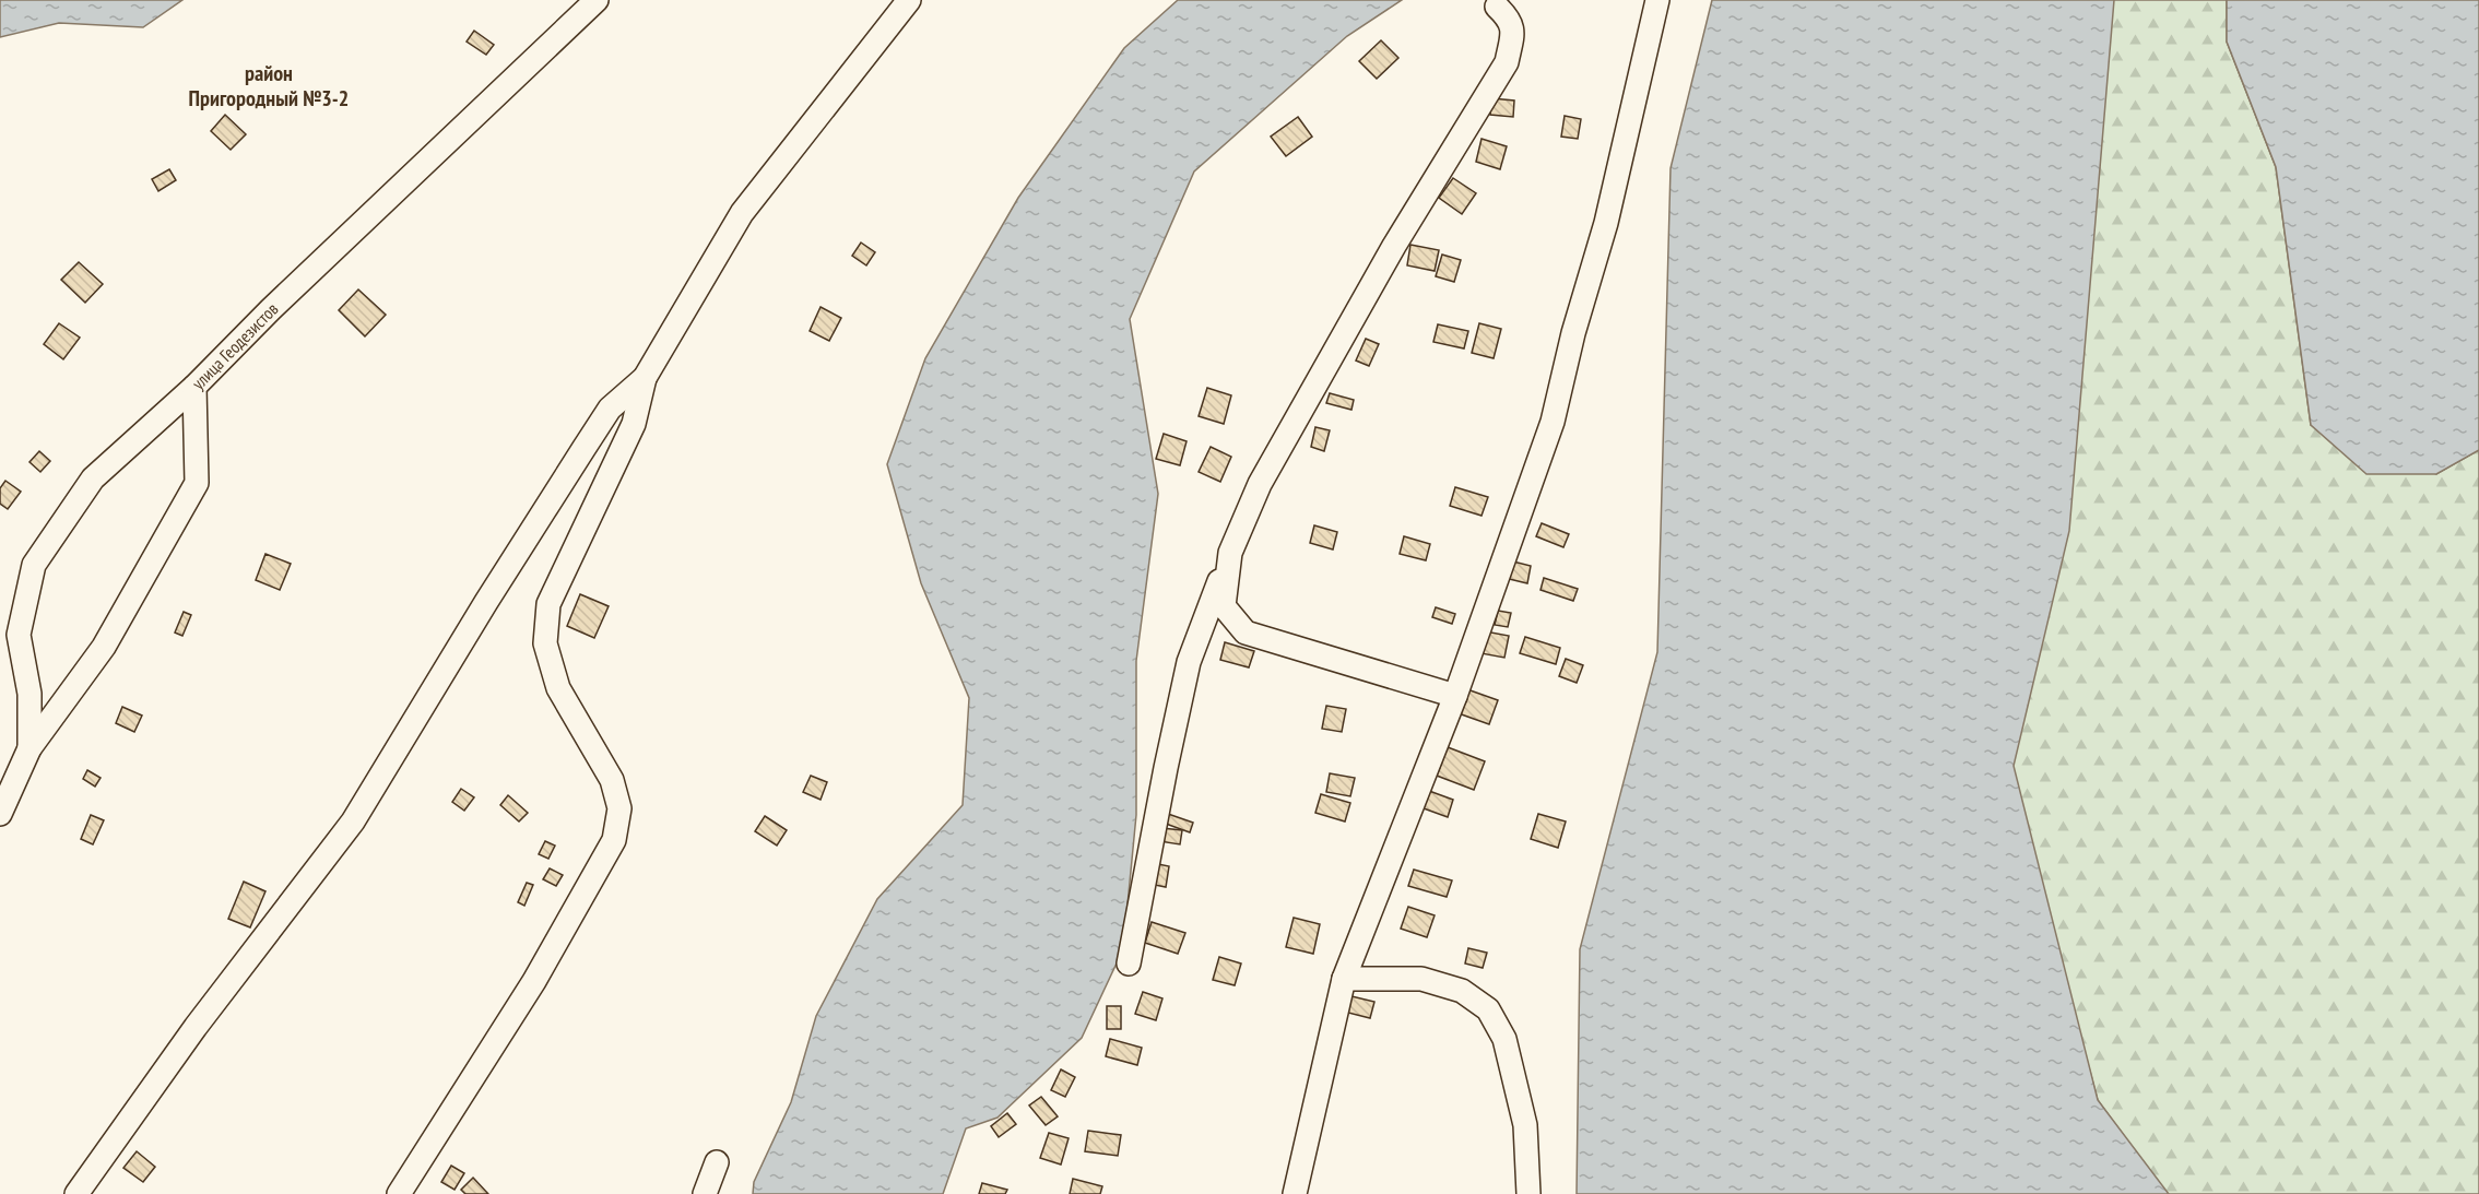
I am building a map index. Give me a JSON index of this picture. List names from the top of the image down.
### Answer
{
  "streets": {
    "street": ["улица Геодезистов"]
  },
  "districts": ["район Пригородный №3-2"]
}
